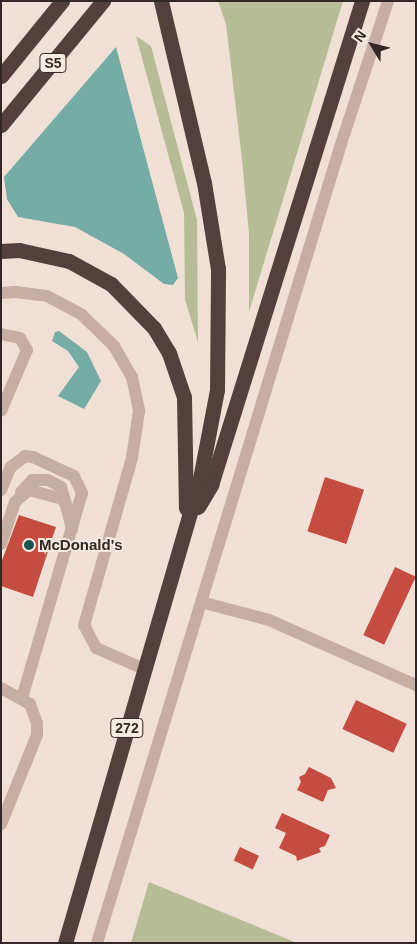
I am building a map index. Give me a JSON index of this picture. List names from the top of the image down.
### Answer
{
  "streets": {
    "highway": ["S5", "272"]
  },
  "places": ["McDonald's"],
  "north": "top left"
}
